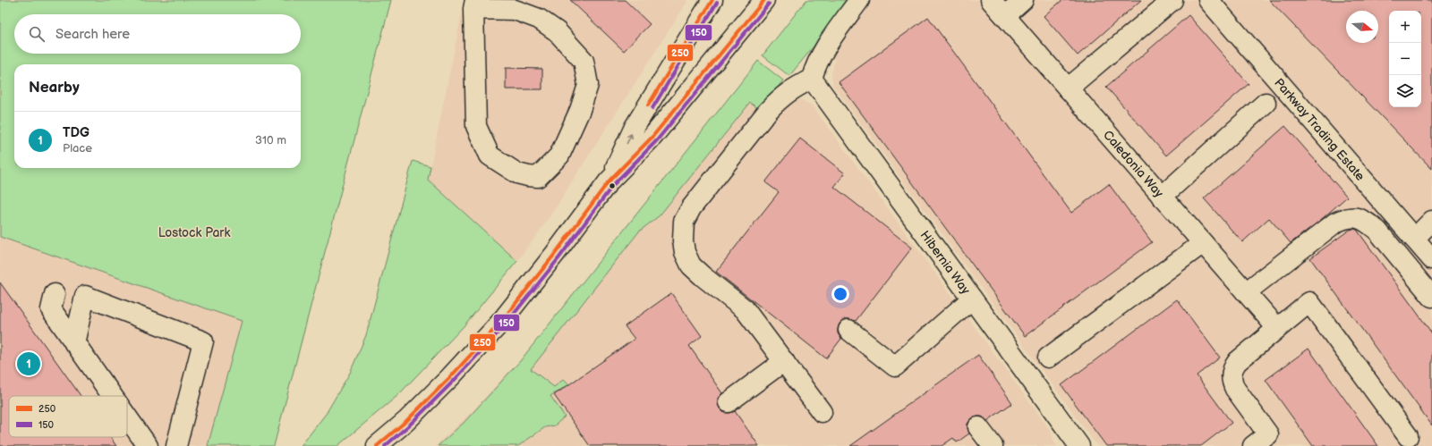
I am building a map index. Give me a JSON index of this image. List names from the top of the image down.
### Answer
{
  "streets": {
    "street": ["Parkway Trading Estate", "Caledonia Way", "Hibernia Way"]
  },
  "parks": ["Lostock Park"],
  "lines": ["transit line 250", "transit line 150"],
  "legend": ["250", "150"],
  "north": "right",
  "page": {
    "map_buttons": ["+", "−"],
    "search": "Search here",
    "heading": "Nearby",
    "list": [
      {
        "mark": "1",
        "name": "TDG",
        "note": "Place",
        "value": "310 m"
      }
    ],
    "pins": "1"
  }
}
